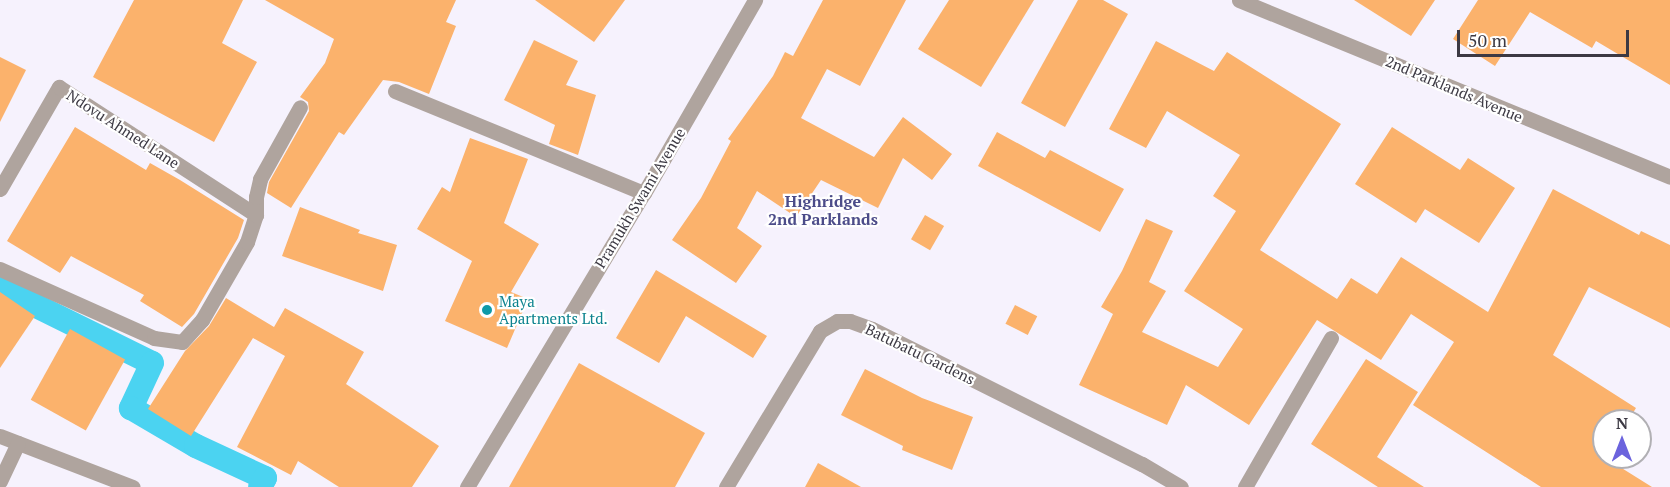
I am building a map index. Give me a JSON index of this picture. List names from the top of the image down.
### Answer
{
  "streets": {
    "street": [
      "2nd Parklands Avenue",
      "Ndovu Ahmed Lane",
      "Pramukh Swami Avenue",
      "Batubatu Gardens"
    ]
  },
  "districts": ["Highridge 2nd Parklands"],
  "places": ["Maya Apartments Ltd."],
  "scale_bar": "50 m",
  "north": "top"
}
